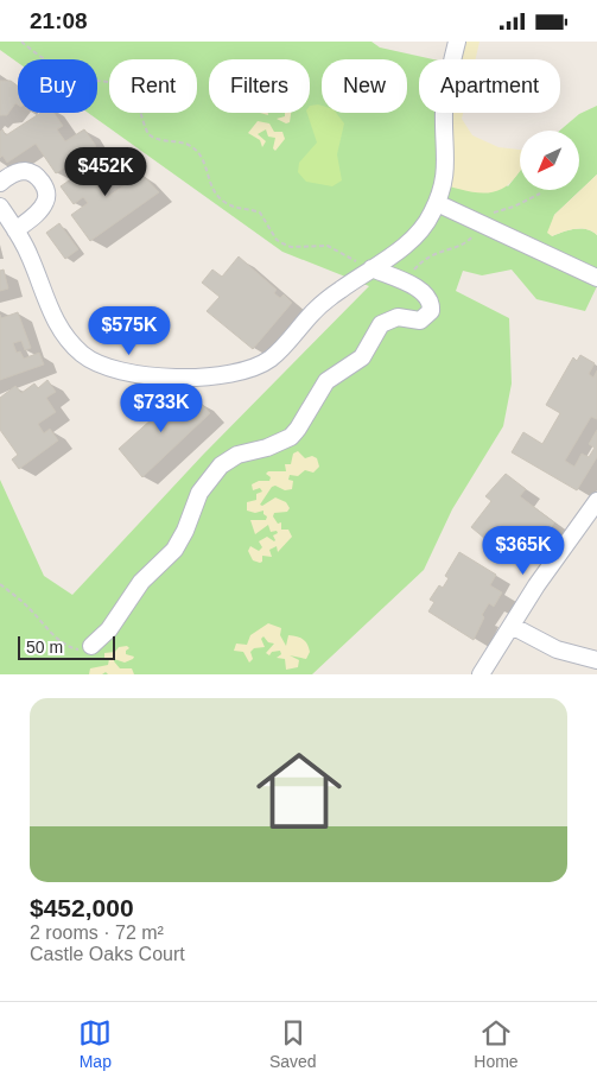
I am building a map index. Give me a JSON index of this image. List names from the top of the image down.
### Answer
{
  "scale_bar": "50 m",
  "north": "bottom left",
  "page": {
    "status": "21:08",
    "chip": [
      "Buy",
      "Rent",
      "Filters",
      "New",
      "Apartment"
    ],
    "price": [
      "$452K",
      "$575K",
      "$733K",
      "$365K"
    ],
    "scale": "50 m",
    "list": [
      {
        "name": "$452,000",
        "note": "2 rooms · 72 m² · Castle Oaks Court"
      }
    ],
    "tabs": ["Map", "Saved", "Home"]
  }
}
